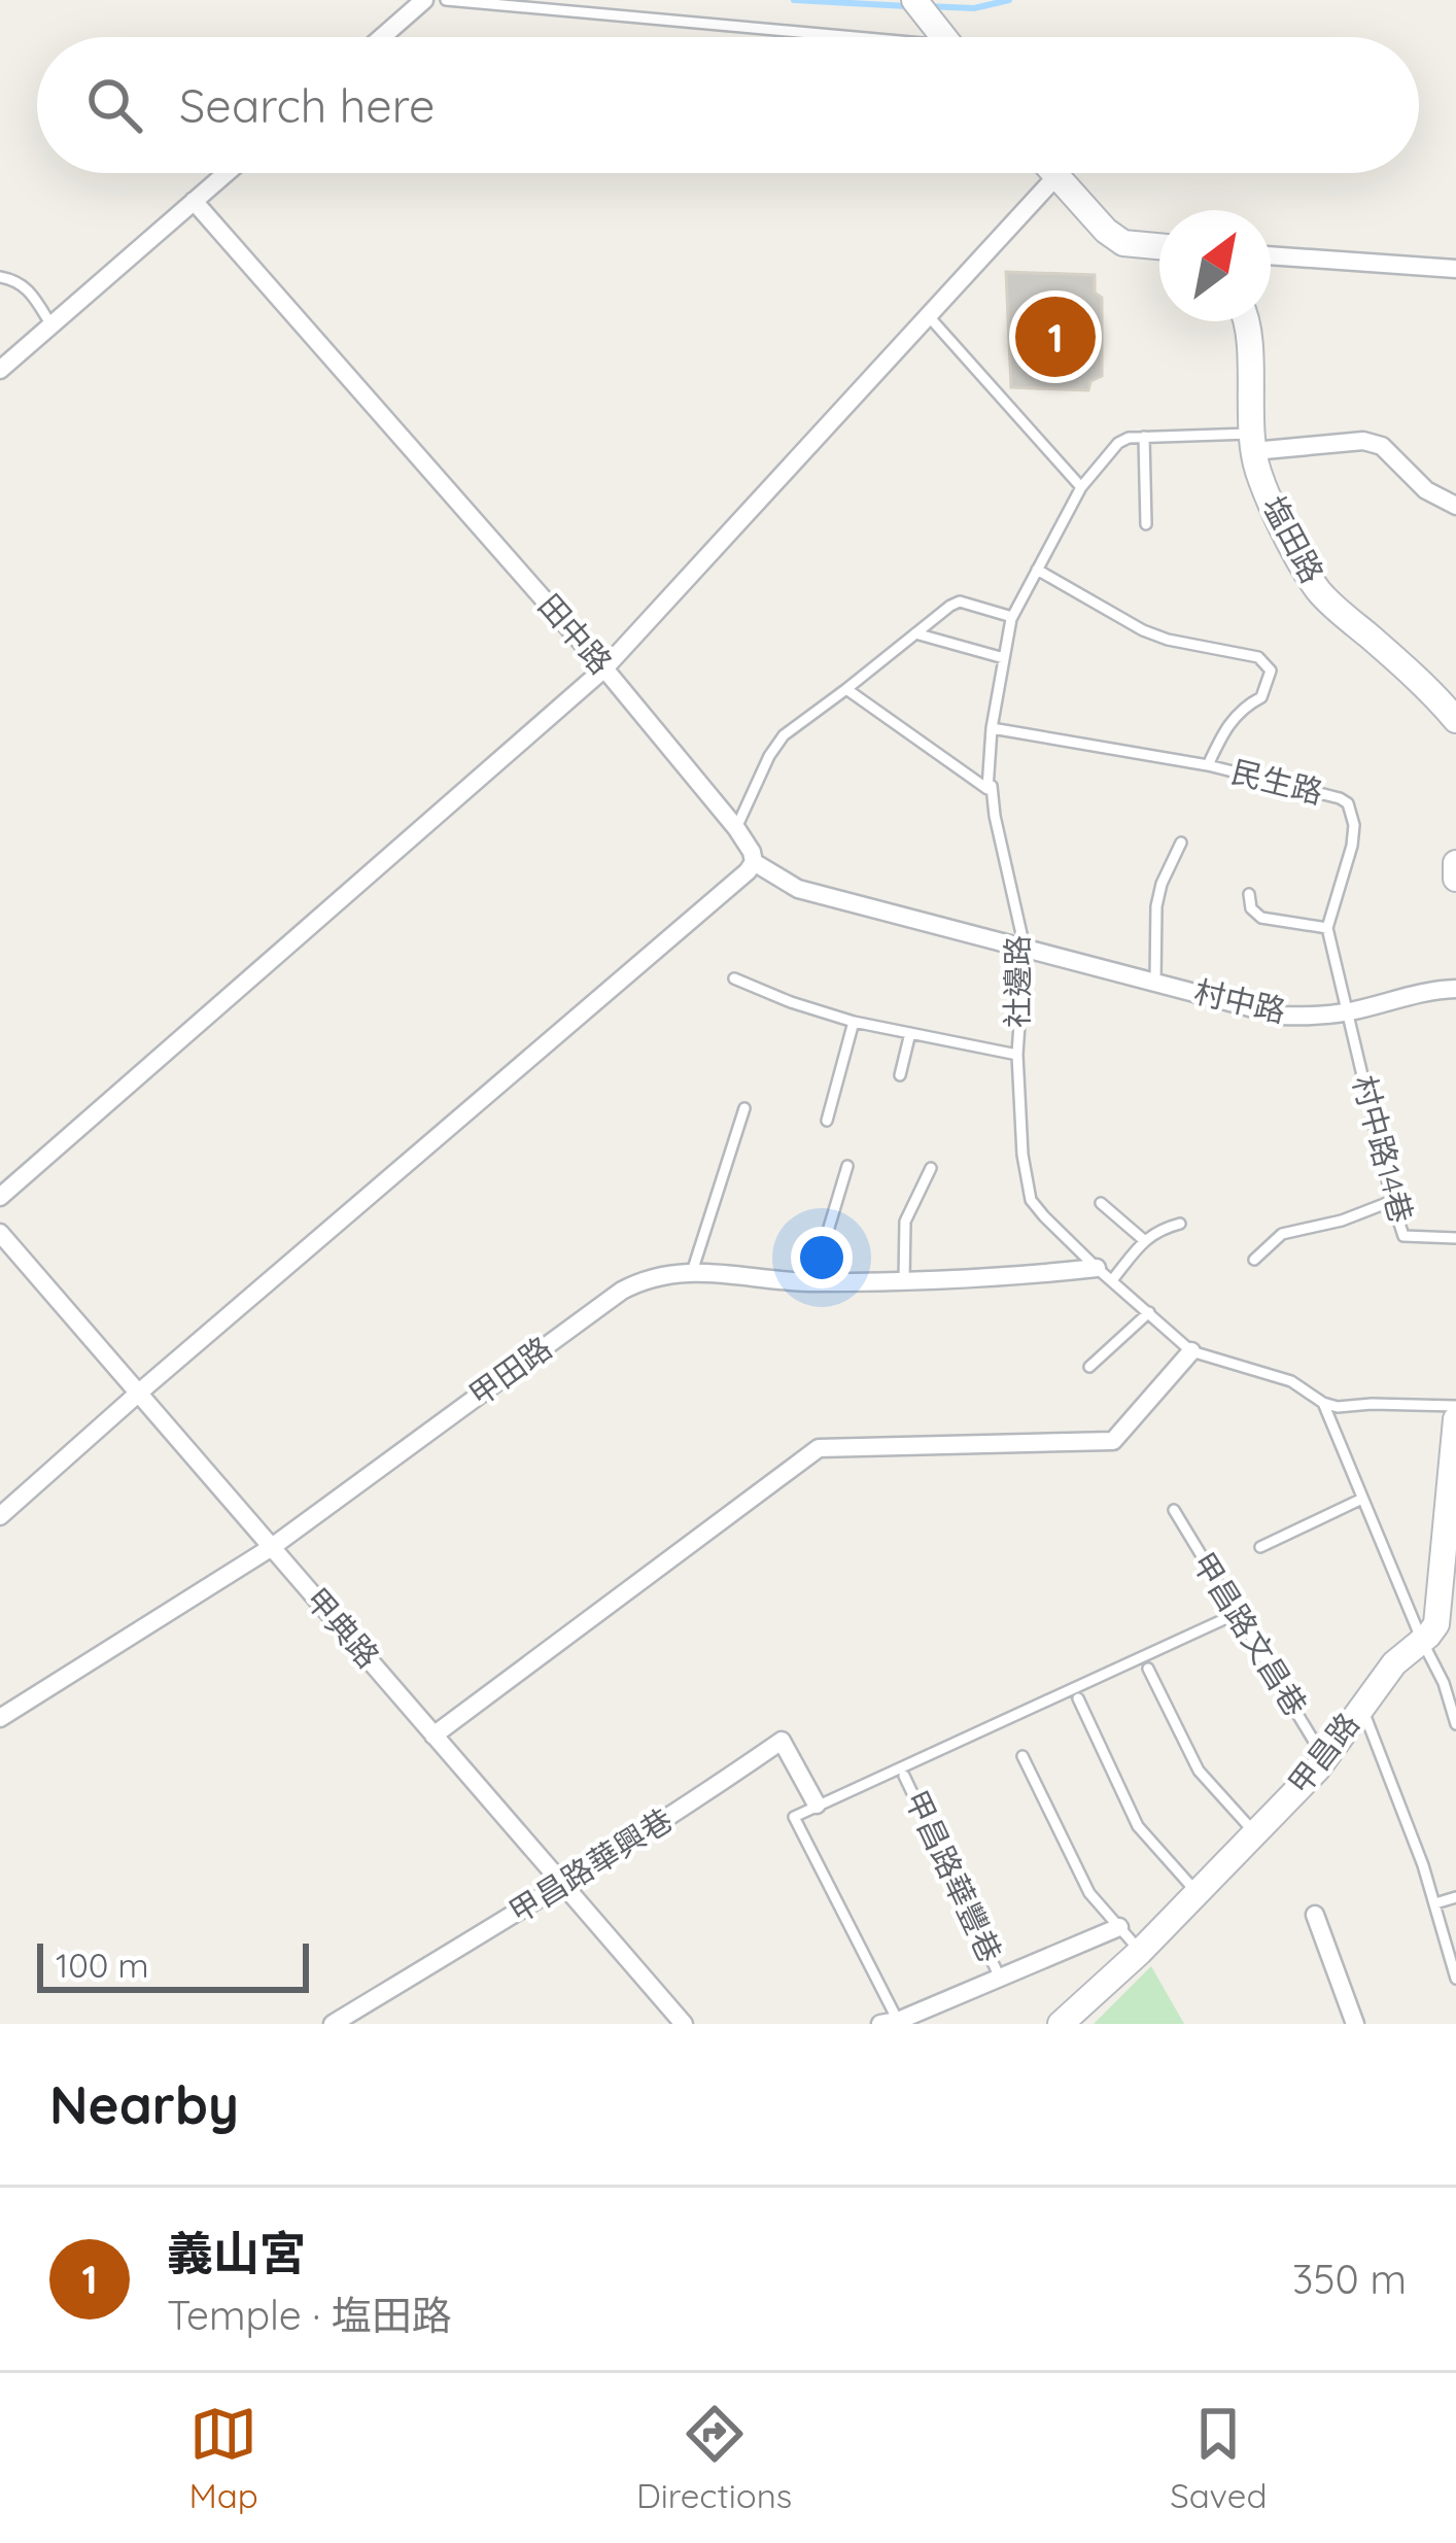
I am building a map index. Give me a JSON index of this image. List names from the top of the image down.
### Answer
{
  "streets": {
    "street": [
      "塩田路",
      "田中路",
      "村中路",
      "甲田路",
      "甲典路",
      "甲昌路",
      "甲昌路華興巷"
    ],
    "lane": [
      "民生路",
      "社邊路",
      "村中路14巷",
      "甲昌路文昌巷",
      "甲昌路華豐巷"
    ]
  },
  "crossings": [
    ["民生路", "社邊路"],
    ["民生路", "村中路"],
    ["民生路", "村中路14巷"],
    ["社邊路", "村中路"],
    ["社邊路", "甲田路"],
    ["村中路", "村中路14巷"],
    ["甲田路", "甲典路"],
    ["甲典路", "甲昌路華興巷"],
    ["甲昌路文昌巷", "甲昌路"]
  ],
  "scale_bar": "100 m",
  "north": "top right",
  "page": {
    "search": "Search here",
    "pins": "1",
    "scale": "100 m",
    "heading": "Nearby",
    "list": [
      {
        "mark": "1",
        "name": "義山宮",
        "note": "Temple · 塩田路",
        "value": "350 m"
      }
    ],
    "nav": ["Map", "Directions", "Saved"]
  }
}
